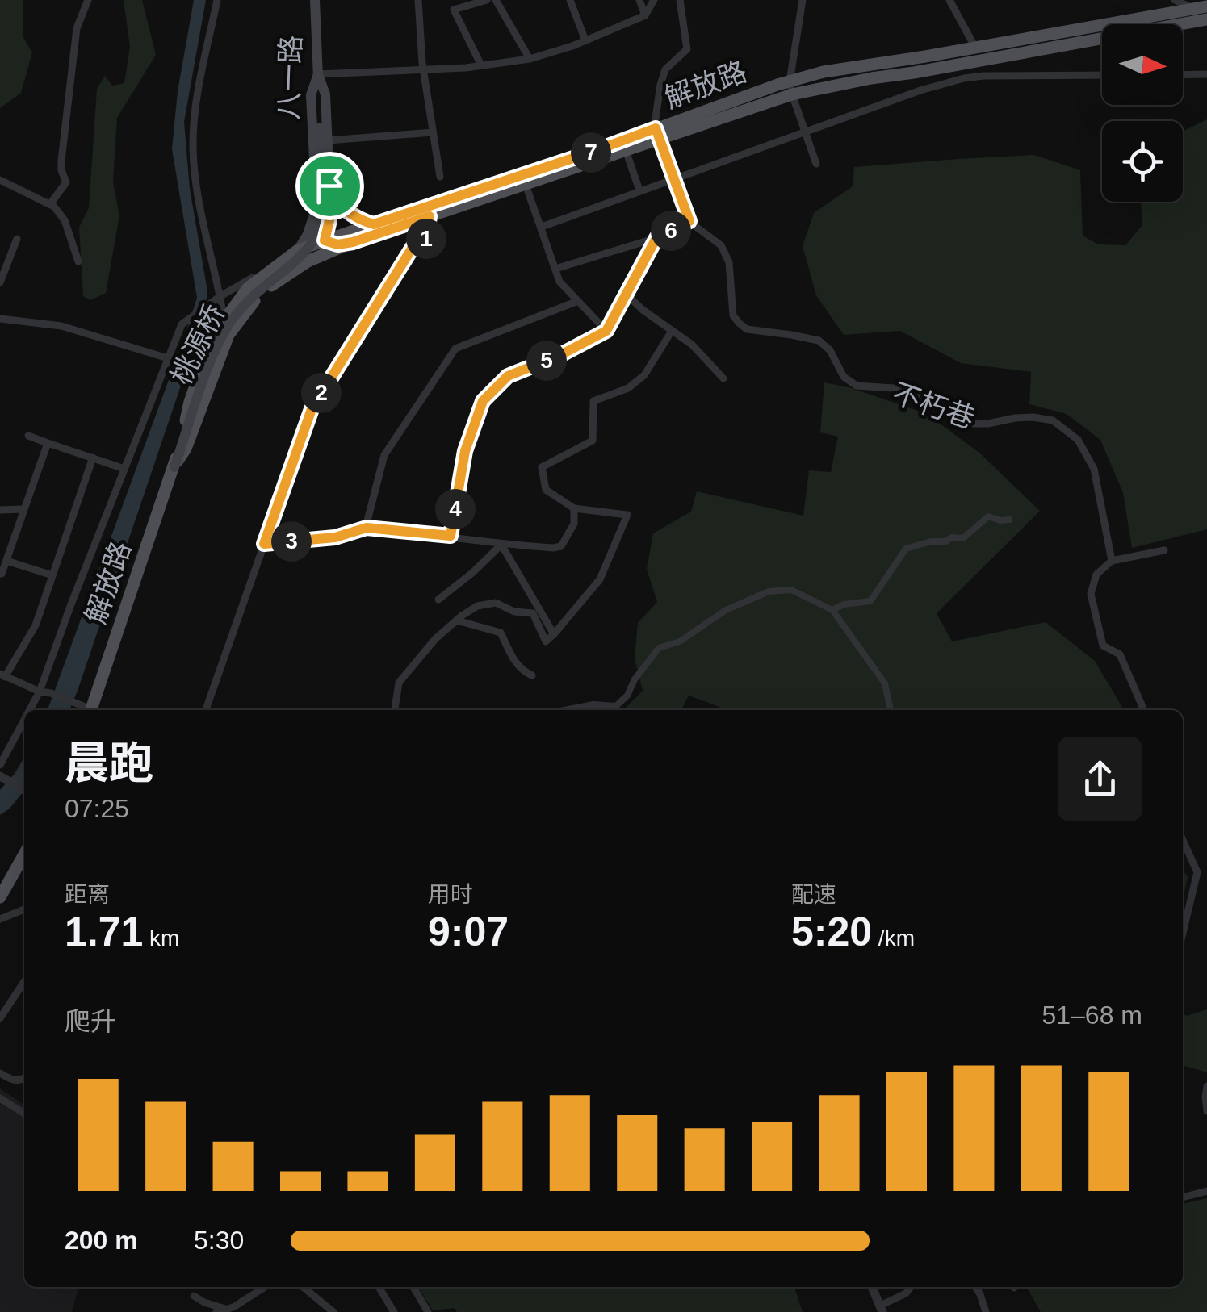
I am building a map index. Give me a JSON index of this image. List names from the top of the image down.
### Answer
{
  "streets": {
    "main road": ["八一路", "解放路", "桃源桥"],
    "street": ["不朽巷"]
  },
  "crossings": [
    ["八一路", "解放路"],
    ["八一路", "桃源桥"],
    ["解放路", "桃源桥"]
  ],
  "north": "right",
  "page": {
    "pins": [
      "7",
      "6",
      "1",
      "5",
      "2",
      "4",
      "3"
    ],
    "heading": ["晨跑", "07:25"],
    "stats": [
      ["距离", "1.71 km"],
      ["用时", "9:07"],
      ["配速", "5:20 /km"]
    ],
    "chart": ["爬升", "51–68 m"],
    "list": [
      {
        "name": "200 m",
        "note": "5:30"
      }
    ]
  }
}
